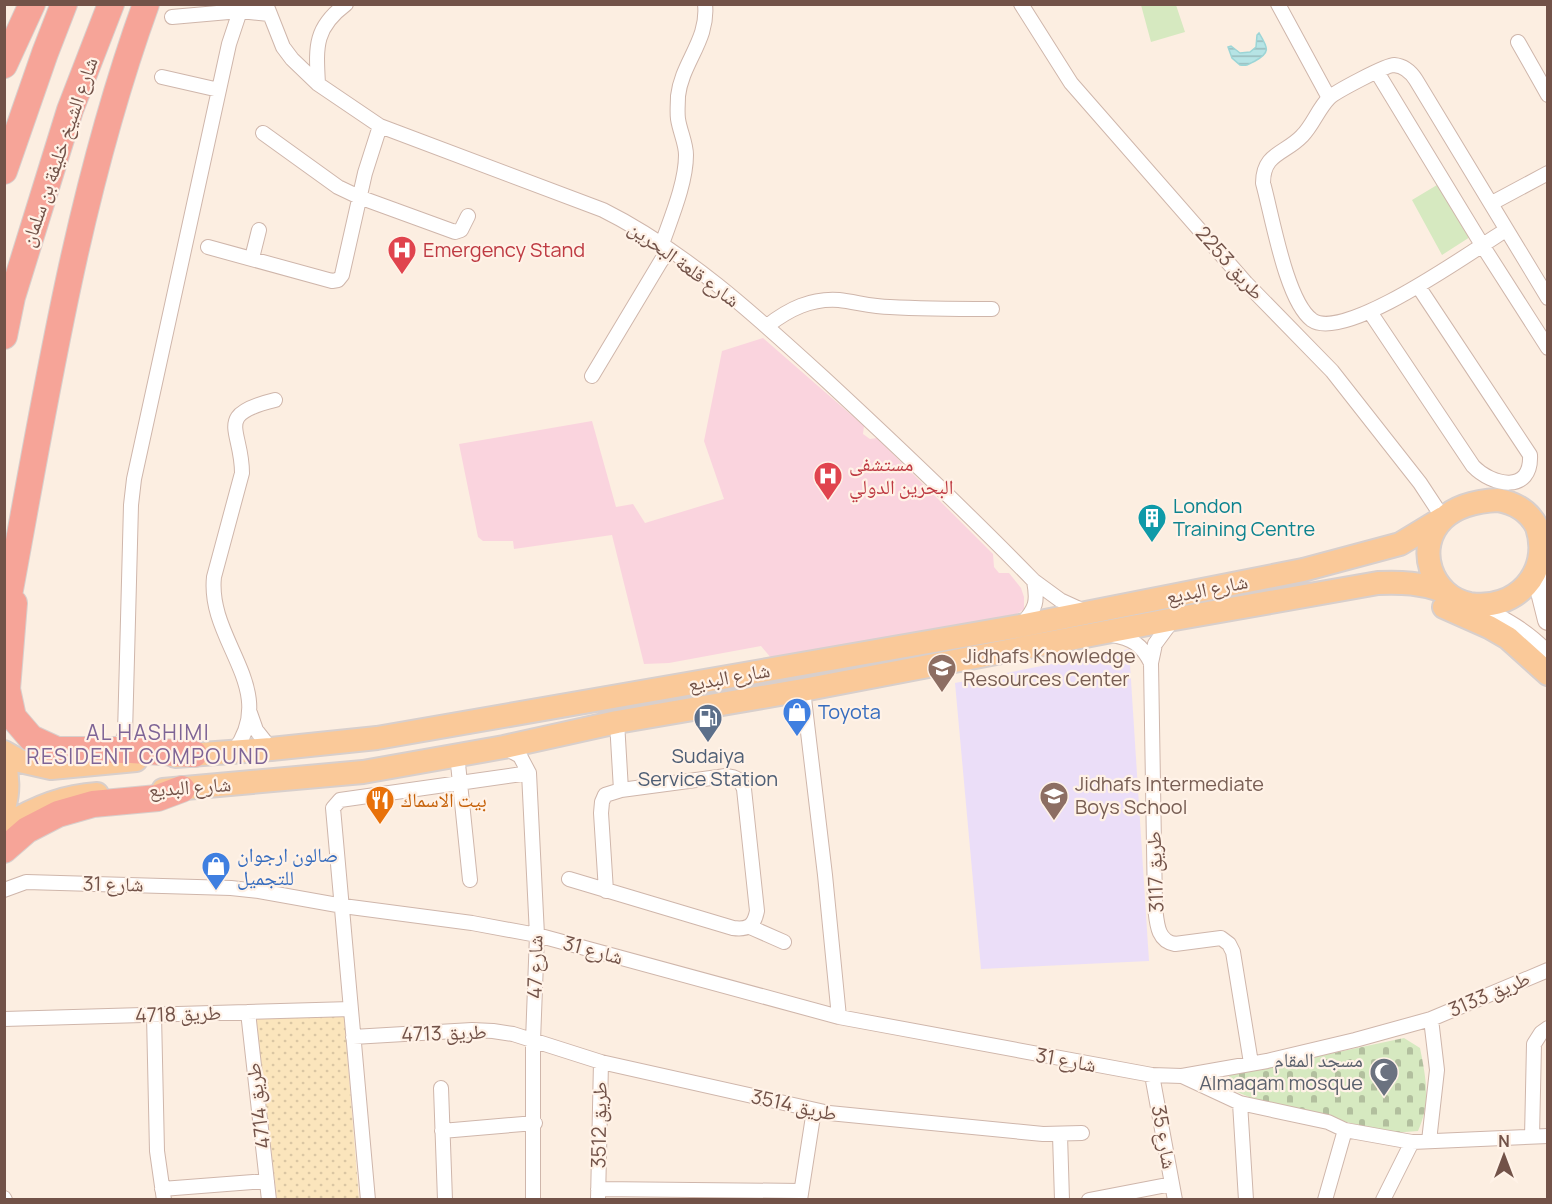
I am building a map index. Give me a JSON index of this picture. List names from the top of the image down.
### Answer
{
  "streets": {
    "highway": ["شارع الشيخ خليفة بن سلمان"],
    "main road": ["شارع البديع"],
    "street": [
      "طريق 2253",
      "شارع قلعة البحرين",
      "طريق 3117",
      "شارع 31",
      "شارع 47",
      "طريق 3133",
      "طريق 4718",
      "طريق 4713",
      "طريق 3514",
      "طريق 4714",
      "طريق 3512",
      "شارع 35"
    ]
  },
  "crossings": [
    ["طريق 2253", "شارع البديع"],
    ["شارع قلعة البحرين", "شارع البديع"],
    ["طريق 3117", "طريق 3133"],
    ["شارع 31", "شارع 47"],
    ["شارع 31", "طريق 3133"],
    ["شارع 31", "شارع 35"],
    ["شارع 47", "طريق 4713"],
    ["شارع 47", "طريق 3514"],
    ["طريق 3133", "شارع 35"],
    ["طريق 4718", "طريق 4714"],
    ["طريق 4713", "طريق 3514"],
    ["طريق 3514", "طريق 3512"]
  ],
  "districts": ["AL HASHIMI RESIDENT COMPOUND"],
  "places": {
    "hospital": ["Emergency Stand", "مستشفى البحرين الدولي"],
    "building": ["London Training Centre"],
    "school or university": ["Jidhafs Knowledge Resources Center", "Jidhafs Intermediate Boys School"],
    "shop": ["Toyota", "صالون ارجوان للتجميل"],
    "fuel station": ["Sudaiya Service Station"],
    "restaurant": ["بيت الاسماك"],
    "mosque": ["مسجد المقام Almaqam mosque"]
  },
  "north": "top"
}
